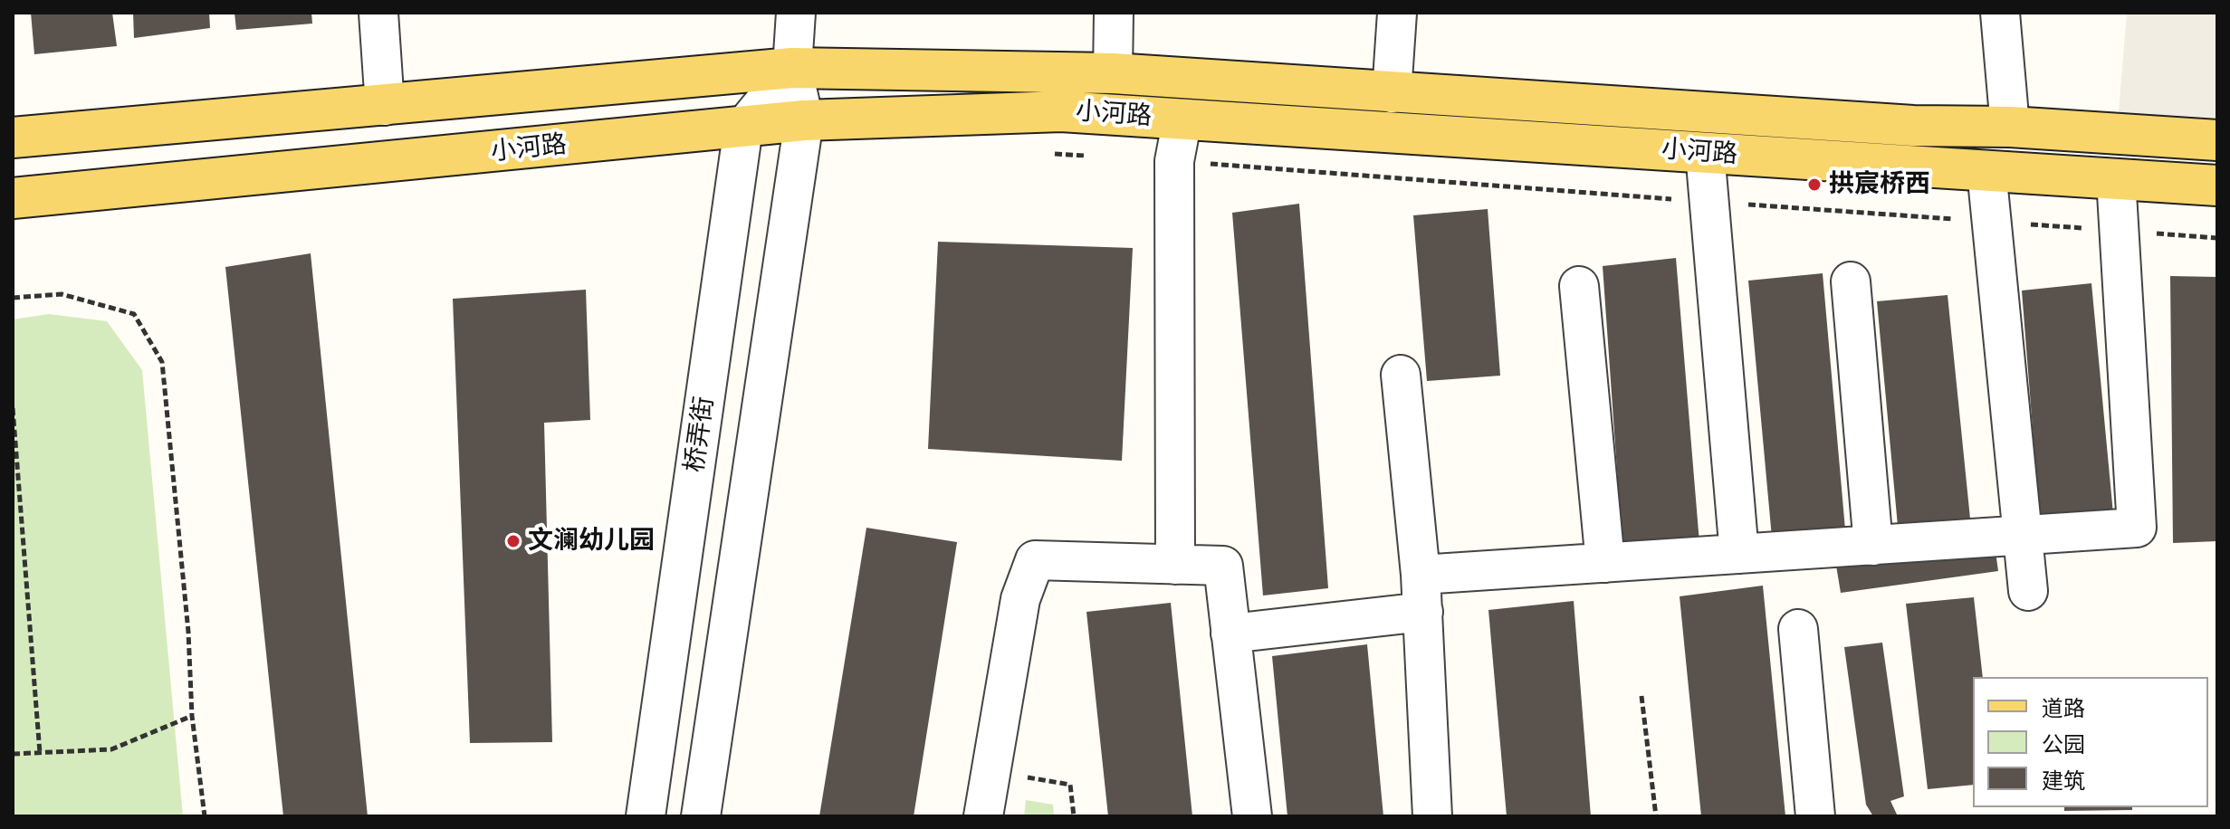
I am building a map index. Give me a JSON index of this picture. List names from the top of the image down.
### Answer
{
  "streets": {
    "main road": ["小河路"],
    "street": ["桥弄街"]
  },
  "crossings": [
    ["小河路", "桥弄街"]
  ],
  "places": ["拱宸桥西", "文澜幼儿园"],
  "legend": ["道路", "公园", "建筑"]
}
